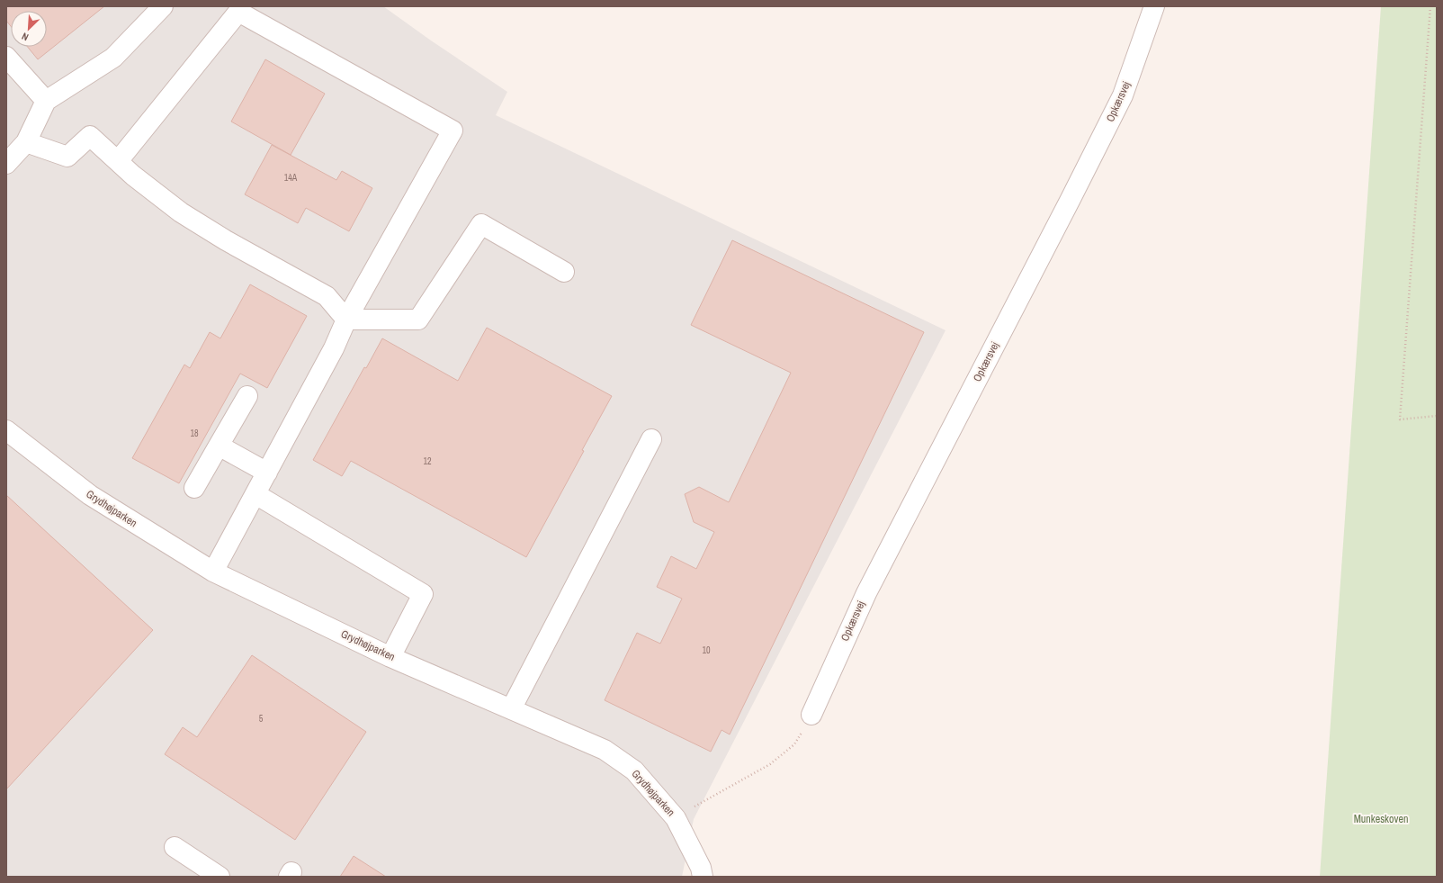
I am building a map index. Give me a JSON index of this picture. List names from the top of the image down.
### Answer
{
  "streets": {
    "street": ["Opkærsvej", "Grydhøjparken"]
  },
  "parks": ["Munkeskoven"],
  "house_numbers": [
    "14A",
    "18",
    "12",
    "10",
    "5"
  ],
  "north": "bottom left"
}
